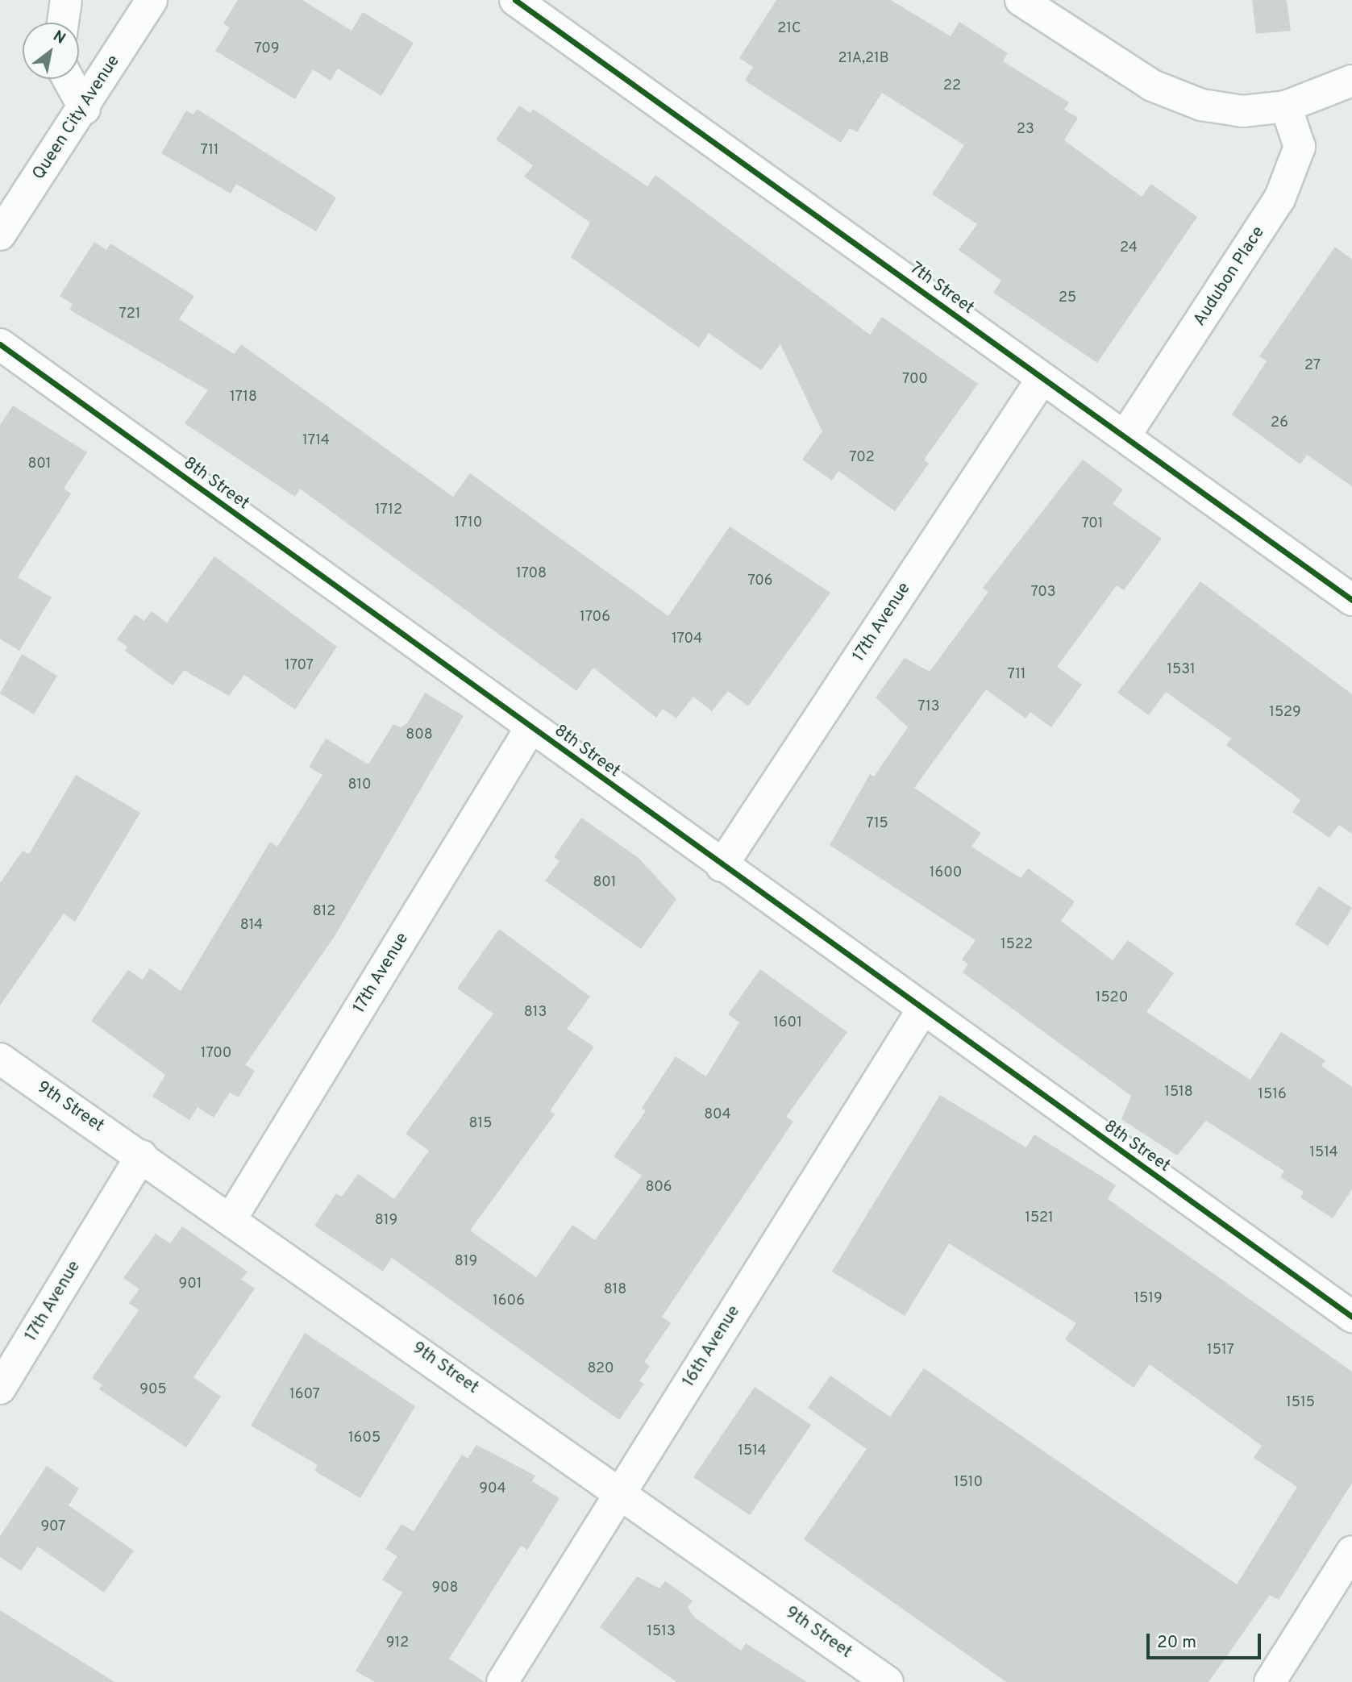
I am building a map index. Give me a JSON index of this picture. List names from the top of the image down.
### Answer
{
  "streets": {
    "street": [
      "Queen City Avenue",
      "Audubon Place",
      "7th Street",
      "8th Street",
      "17th Avenue",
      "9th Street",
      "16th Avenue"
    ]
  },
  "crossings": [
    ["Audubon Place", "7th Street"],
    ["7th Street", "17th Avenue"],
    ["8th Street", "17th Avenue"],
    ["8th Street", "16th Avenue"],
    ["17th Avenue", "9th Street"],
    ["9th Street", "16th Avenue"]
  ],
  "house_numbers": [
    "21C",
    "709",
    "21A,21B",
    "22",
    "23",
    "711",
    "24",
    "25",
    "721",
    "27",
    "700",
    "1718",
    "26",
    "1714",
    "702",
    "801",
    "1712",
    "1710",
    "701",
    "1708",
    "706",
    "703",
    "1706",
    "1704",
    "1707",
    "1531",
    "711",
    "713",
    "1529",
    "808",
    "810",
    "715",
    "1600",
    "801",
    "812",
    "814",
    "1522",
    "1520",
    "813",
    "1601",
    "1700",
    "1518",
    "1516",
    "804",
    "815",
    "1514",
    "806",
    "1521",
    "819",
    "819",
    "901",
    "818",
    "1519",
    "1606",
    "1517",
    "820",
    "905",
    "1607",
    "1515",
    "1605",
    "1514",
    "1510",
    "904",
    "907",
    "908",
    "1513",
    "912"
  ],
  "scale_bar": "20 m",
  "north": "top right"
}
